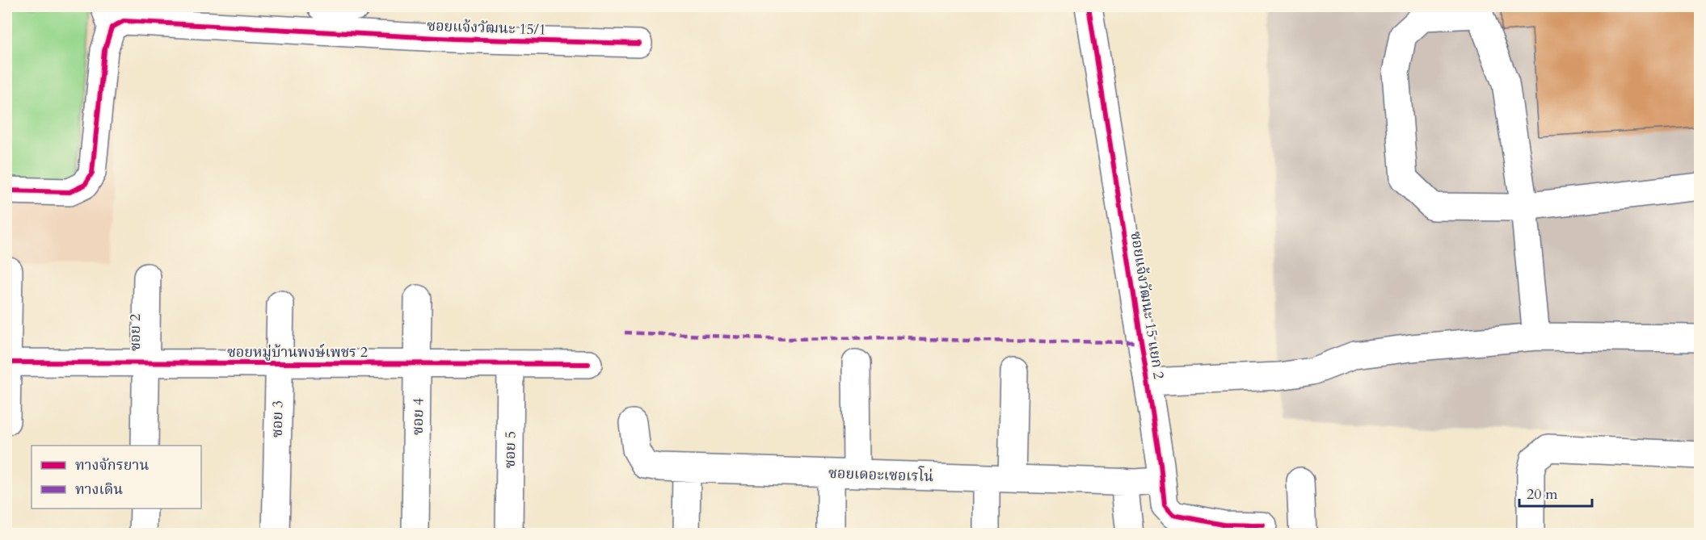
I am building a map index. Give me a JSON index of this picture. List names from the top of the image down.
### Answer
{
  "streets": {
    "street": [
      "ซอยแจ้งวัฒนะ 15/1",
      "ซอยแจ้งวัฒนะ 15 แยก 2",
      "ซอย 2",
      "ซอยหมู่บ้านพงษ์เพชร 2",
      "ซอย 4",
      "ซอย 3",
      "ซอย 5",
      "ซอยเดอะเซอเรโน่"
    ]
  },
  "crossings": [
    ["ซอยแจ้งวัฒนะ 15 แยก 2", "ซอยเดอะเซอเรโน่"],
    ["ซอย 2", "ซอยหมู่บ้านพงษ์เพชร 2"],
    ["ซอยหมู่บ้านพงษ์เพชร 2", "ซอย 4"],
    ["ซอยหมู่บ้านพงษ์เพชร 2", "ซอย 3"],
    ["ซอยหมู่บ้านพงษ์เพชร 2", "ซอย 5"]
  ],
  "legend": ["ทางจักรยาน", "ทางเดิน"],
  "scale_bar": "20 m"
}
